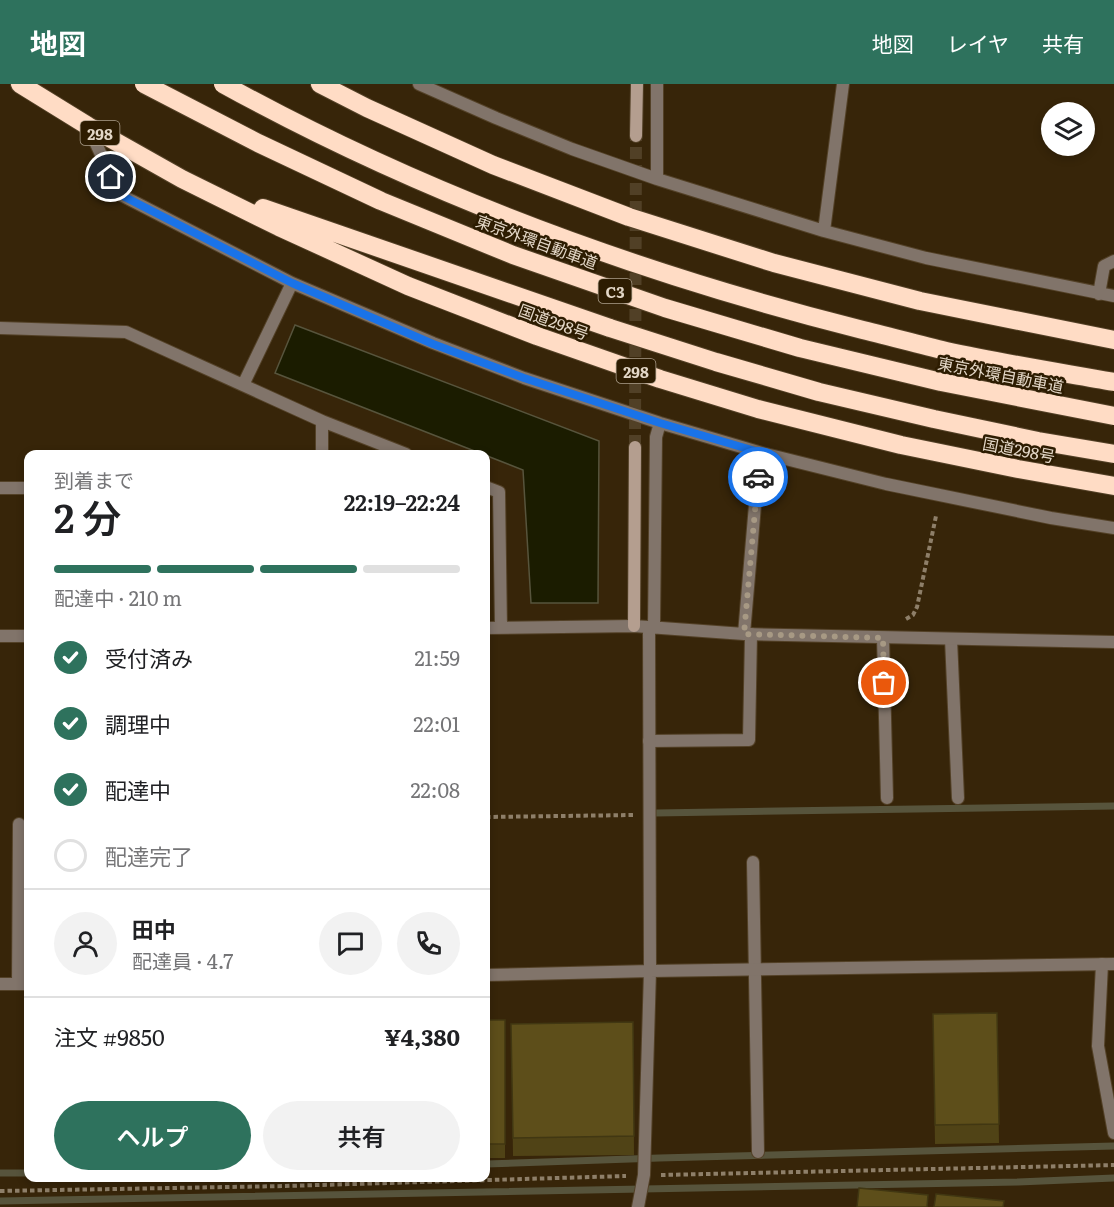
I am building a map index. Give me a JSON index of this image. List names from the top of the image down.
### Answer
{
  "streets": {
    "highway": [
      "298",
      "東京外環自動車道",
      "C3",
      "国道298号"
    ]
  },
  "crossings": [
    ["298", "国道298号"]
  ],
  "page": {
    "header": "地図",
    "nav": ["地図", "レイヤ", "共有"],
    "heading": ["2 分", "到着まで", "22:19–22:24"],
    "panel": [
      "田中",
      "配達員 · 4.7",
      "注文 #9850",
      "¥4,380"
    ],
    "bar": "配達中 · 210 m",
    "list": [
      ["受付済み", "21:59"],
      ["調理中", "22:01"],
      ["配達中", "22:08"],
      "配達完了"
    ],
    "buttons": ["ヘルプ", "共有"]
  }
}
